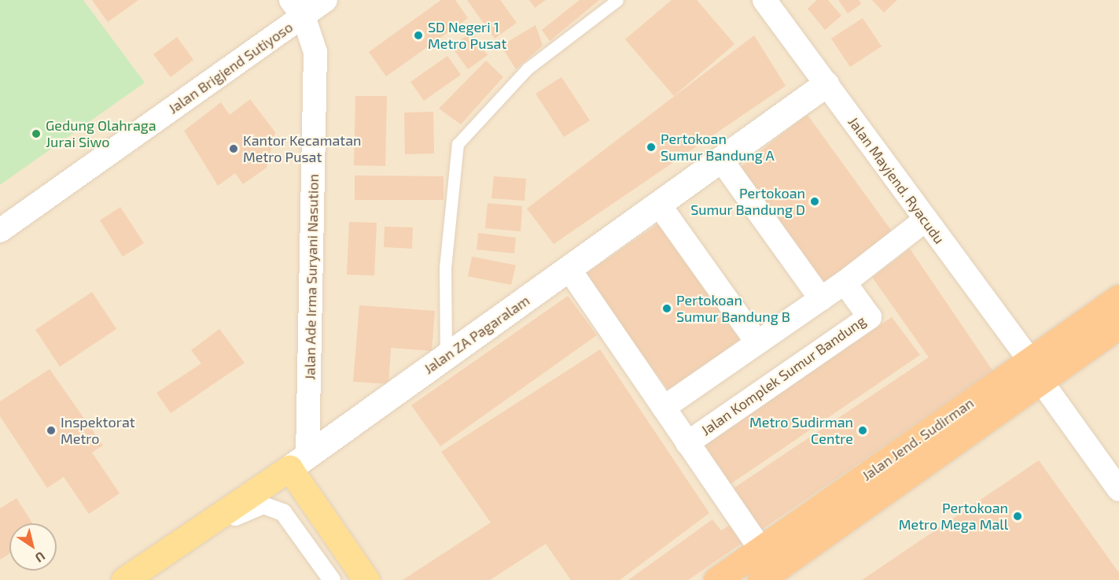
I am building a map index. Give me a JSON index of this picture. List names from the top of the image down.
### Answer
{
  "streets": {
    "highway": ["Jalan Jend. Sudirman"],
    "main road": ["Jalan ZA Pagaralam"],
    "street": [
      "Jalan Brigjend Sutiyoso",
      "Jalan Mayjend. Ryacudu",
      "Jalan Ade Irma Suryani Nasution",
      "Jalan Komplek Sumur Bandung"
    ]
  },
  "crossings": [
    ["Jalan Brigjend Sutiyoso", "Jalan Ade Irma Suryani Nasution"],
    ["Jalan Mayjend. Ryacudu", "Jalan ZA Pagaralam"],
    ["Jalan Mayjend. Ryacudu", "Jalan Jend. Sudirman"],
    ["Jalan Ade Irma Suryani Nasution", "Jalan ZA Pagaralam"],
    ["Jalan ZA Pagaralam", "Jalan Komplek Sumur Bandung"],
    ["Jalan Komplek Sumur Bandung", "Jalan Jend. Sudirman"]
  ],
  "places": [
    "SD Negeri 1 Metro Pusat",
    "Gedung Olahraga Jurai Siwo",
    "Pertokoan Sumur Bandung A",
    "Kantor Kecamatan Metro Pusat",
    "Pertokoan Sumur Bandung D",
    "Pertokoan Sumur Bandung B",
    "Inspektorat Metro",
    "Metro Sudirman Centre",
    "Pertokoan Metro Mega Mall"
  ],
  "north": "bottom right"
}
